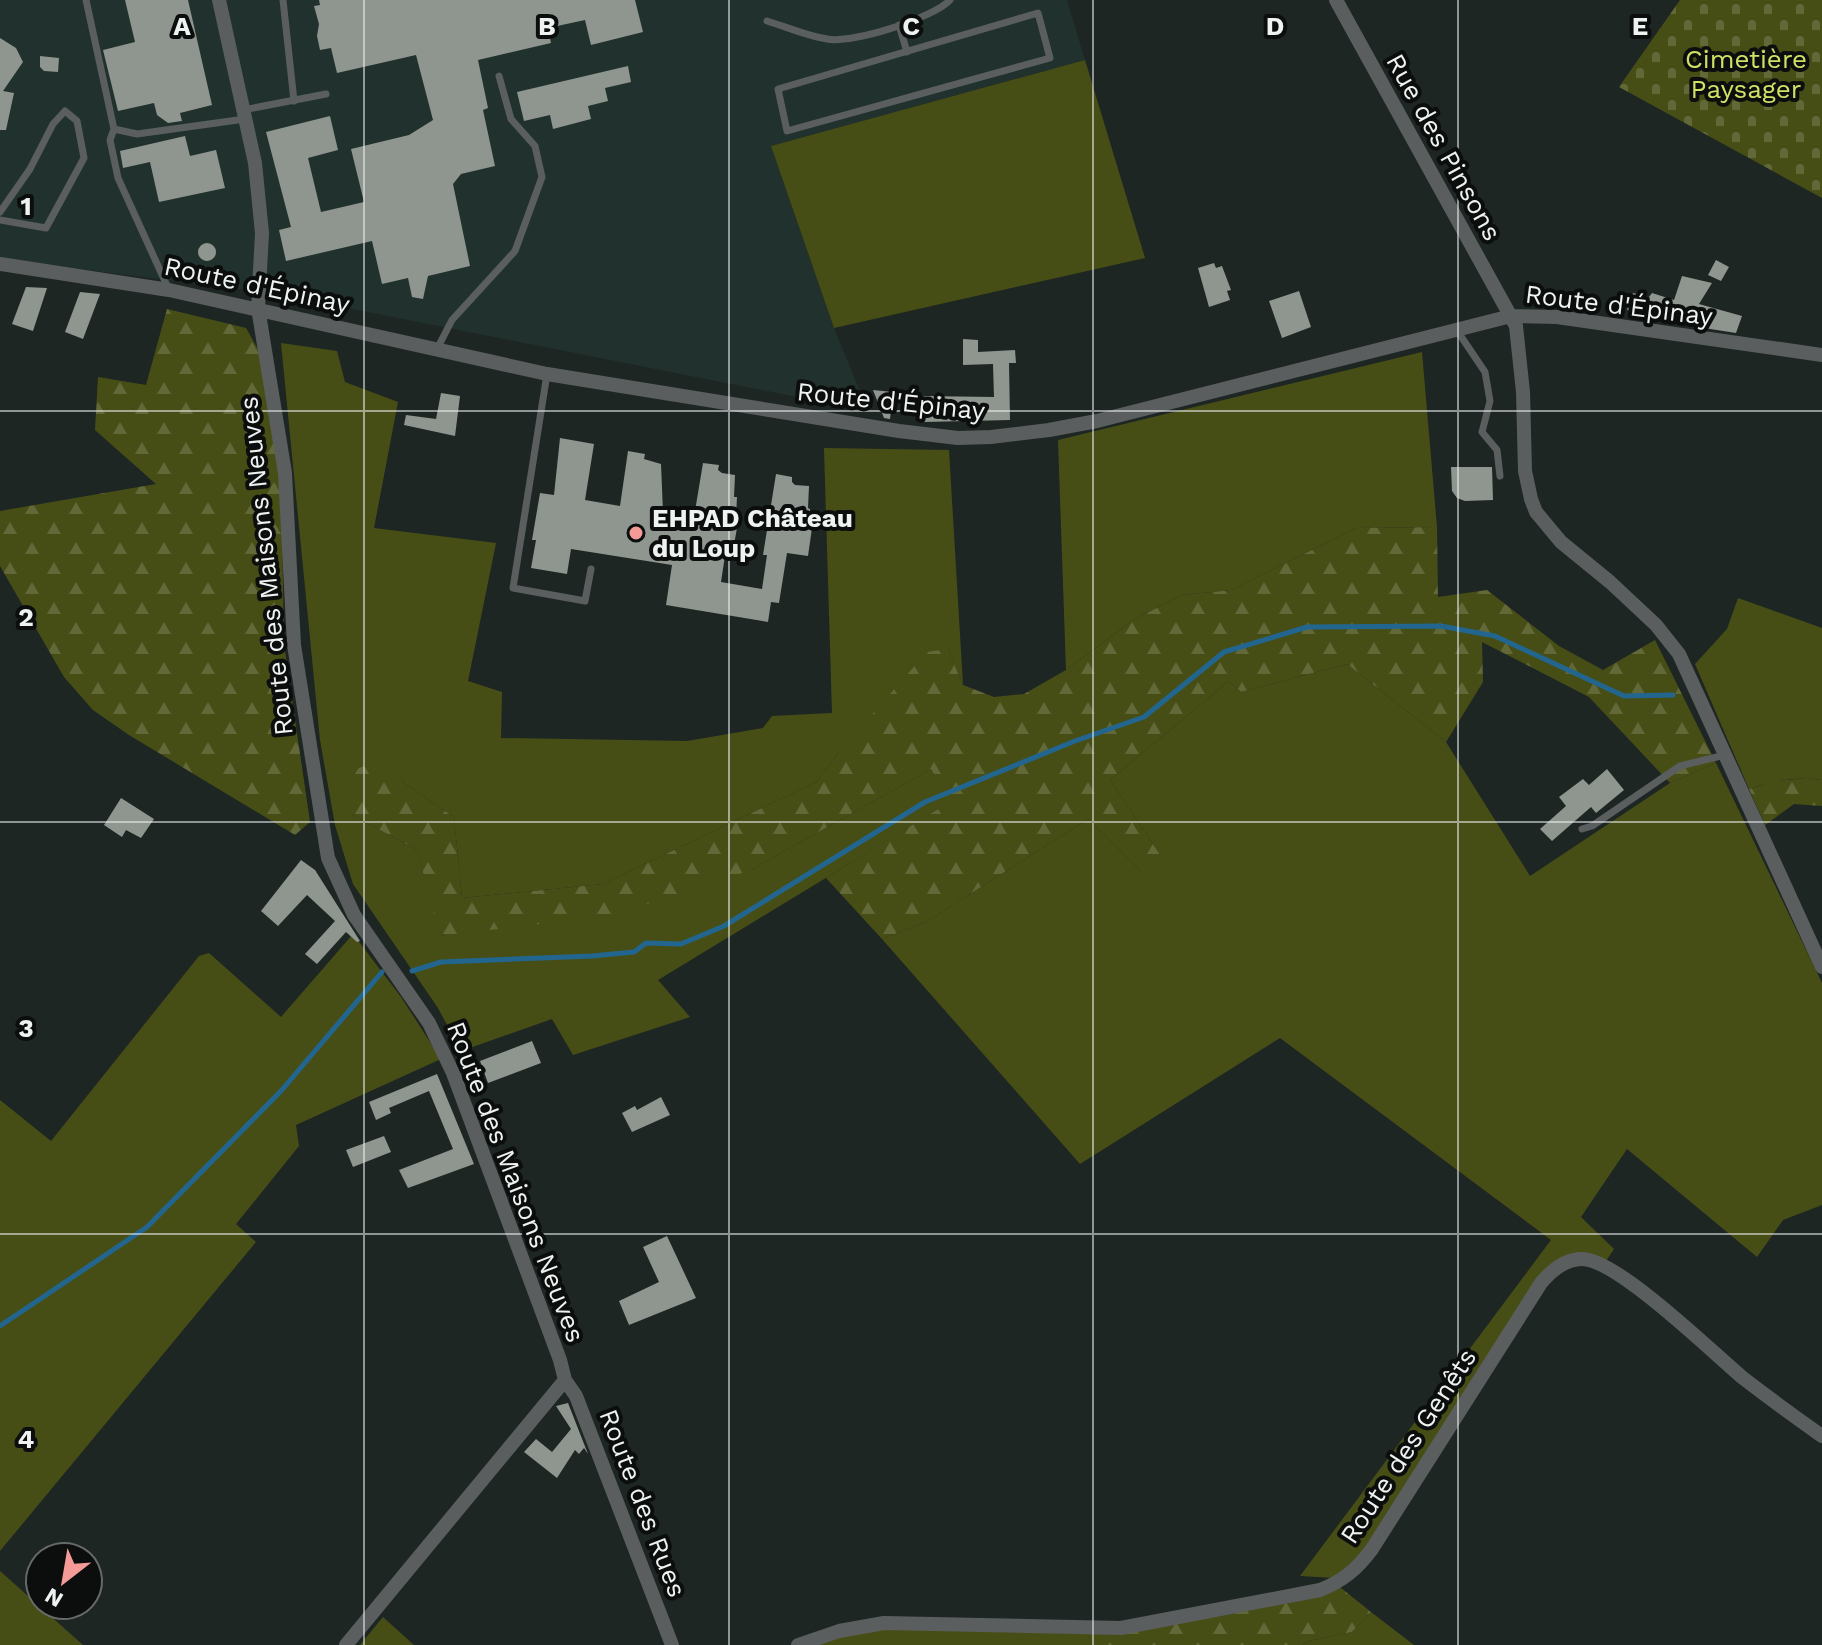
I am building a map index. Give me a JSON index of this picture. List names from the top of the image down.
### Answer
{
  "streets": {
    "street": [
      "Rue des Pinsons",
      "Route d'Épinay",
      "Route des Maisons Neuves",
      "Route des Genêts",
      "Route des Rues"
    ]
  },
  "crossings": [
    ["Rue des Pinsons", "Route d'Épinay"],
    ["Route d'Épinay", "Route des Maisons Neuves"],
    ["Route des Maisons Neuves", "Route des Rues"]
  ],
  "parks": ["Cimetière Paysager"],
  "places": ["EHPAD Château du Loup"],
  "north": "bottom left",
  "grid": {
    "columns": [
      "A",
      "B",
      "C",
      "D",
      "E"
    ],
    "rows": [
      "1",
      "2",
      "3",
      "4"
    ]
  }
}
